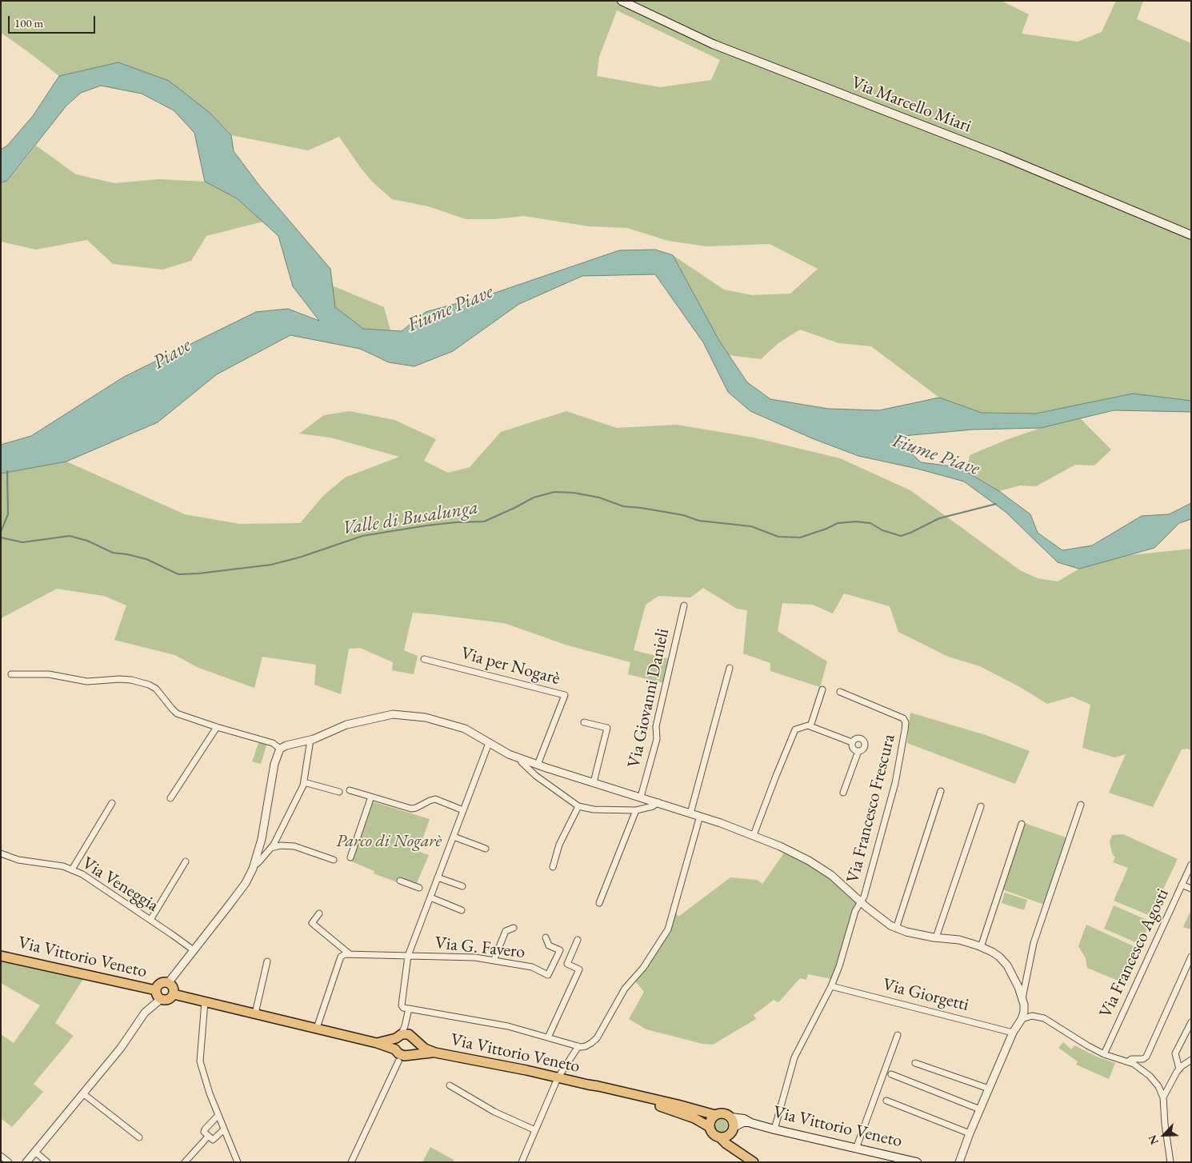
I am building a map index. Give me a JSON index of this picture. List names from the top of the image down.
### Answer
{
  "streets": {
    "main road": ["Via Marcello Miari", "Via Vittorio Veneto"],
    "street": [
      "Via per Nogarè",
      "Via Giovanni Danieli",
      "Via Francesco Frescura",
      "Via Veneggia",
      "Via G. Favero",
      "Via Francesco Agosti",
      "Via Giorgetti"
    ]
  },
  "water": ["Fiume Piave", "Piave", "Valle di Busalunga"],
  "parks": ["Parco di Nogarè"],
  "scale_bar": "100 m",
  "north": "bottom left"
}
